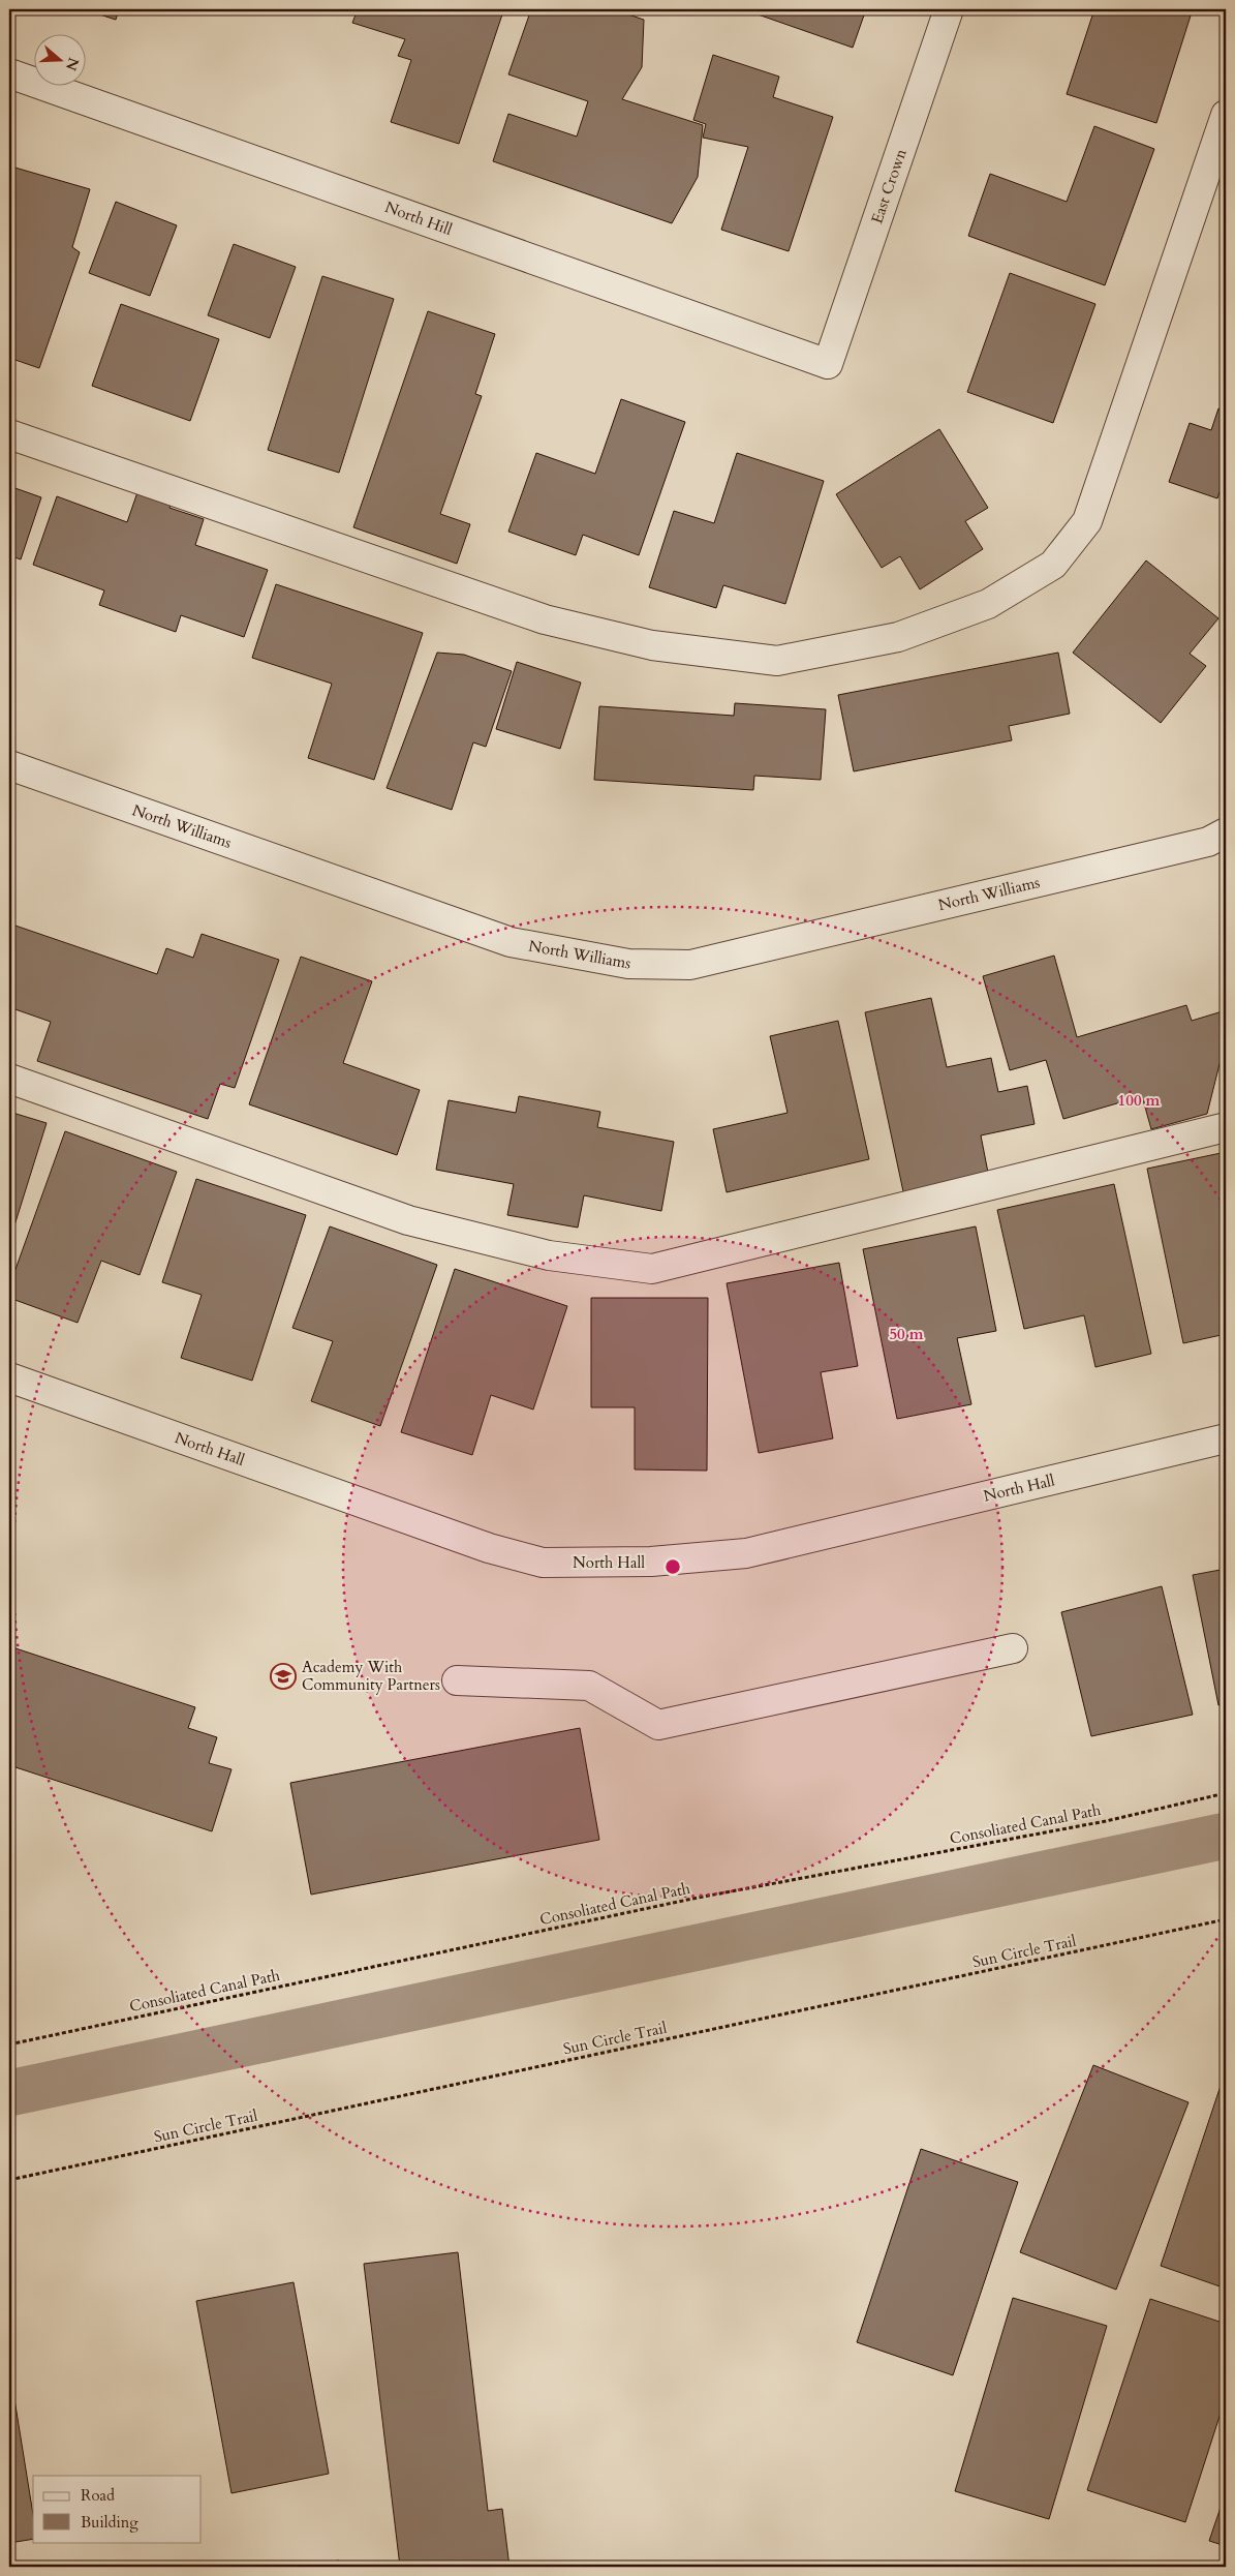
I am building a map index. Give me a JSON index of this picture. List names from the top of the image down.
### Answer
{
  "streets": {
    "street": [
      "East Crown",
      "North Hill",
      "North Williams",
      "North Hall"
    ],
    "path": ["Consoliated Canal Path", "Sun Circle Trail"]
  },
  "crossings": [
    ["East Crown", "North Hill"]
  ],
  "places": {
    "school or university": ["Academy With Community Partners"]
  },
  "legend": ["Road", "Building"],
  "north": "right",
  "rings": ["100 m", "50 m"]
}
